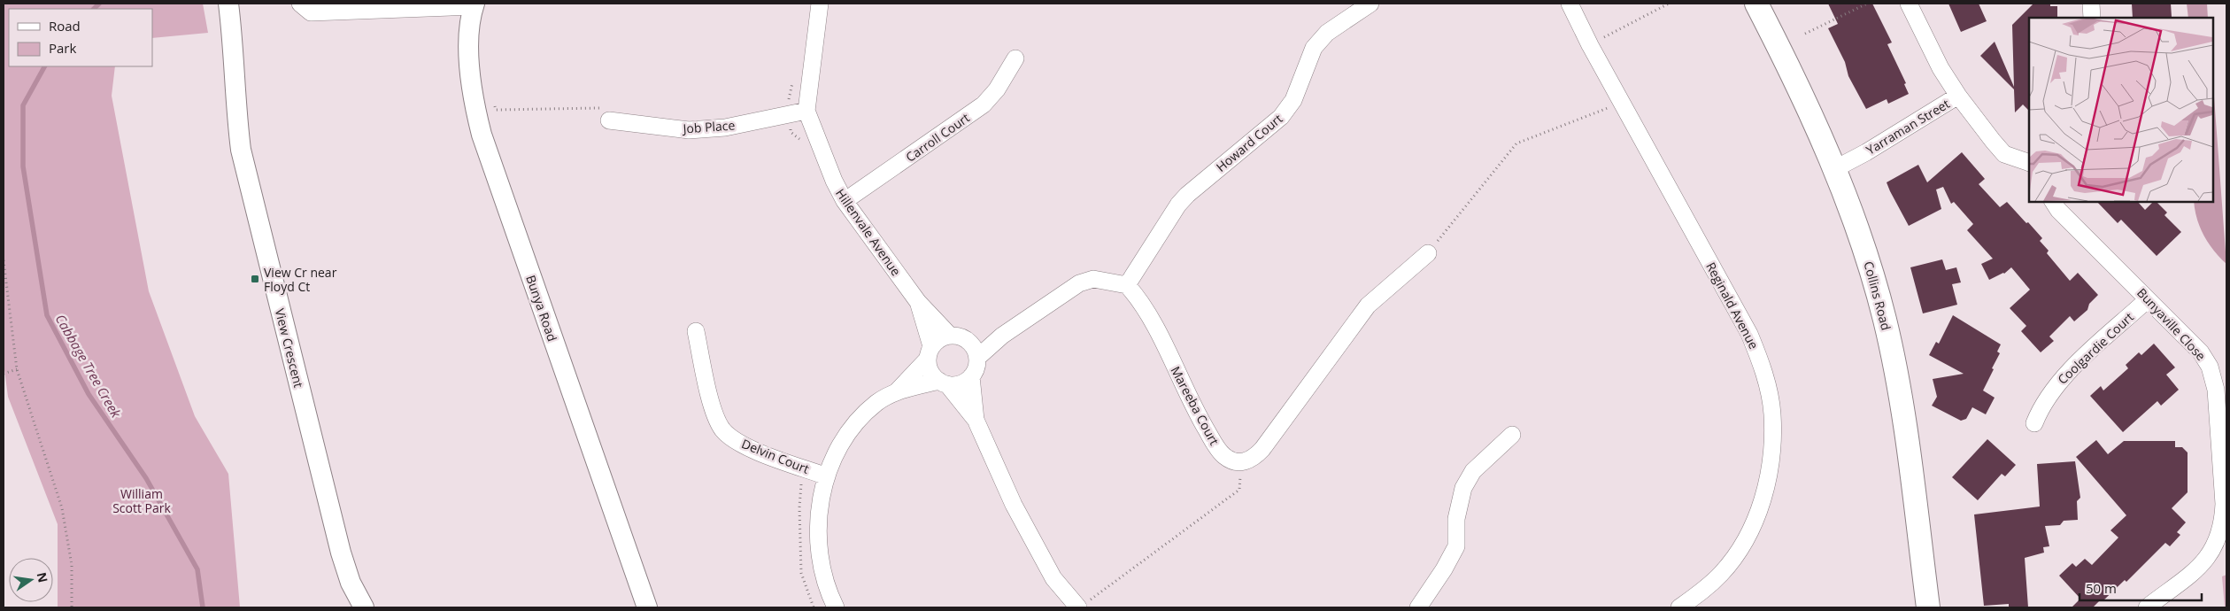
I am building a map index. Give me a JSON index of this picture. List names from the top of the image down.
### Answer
{
  "streets": {
    "main road": ["Collins Road"],
    "street": [
      "Job Place",
      "Yarraman Street",
      "Carroll Court",
      "Howard Court",
      "Hillenvale Avenue",
      "Reginald Avenue",
      "Bunya Road",
      "Bunyaville Close",
      "View Crescent",
      "Coolgardie Court",
      "Mareeba Court",
      "Delvin Court"
    ]
  },
  "crossings": [
    ["Job Place", "Hillenvale Avenue"],
    ["Yarraman Street", "Collins Road"],
    ["Carroll Court", "Hillenvale Avenue"],
    ["Howard Court", "Mareeba Court"],
    ["Bunyaville Close", "Coolgardie Court"]
  ],
  "water": ["Cabbage Tree Creek"],
  "parks": ["William Scott Park"],
  "places": {
    "transit": ["View Cr near Floyd Ct"]
  },
  "legend": ["Road", "Park"],
  "scale_bar": "50 m",
  "north": "right"
}
